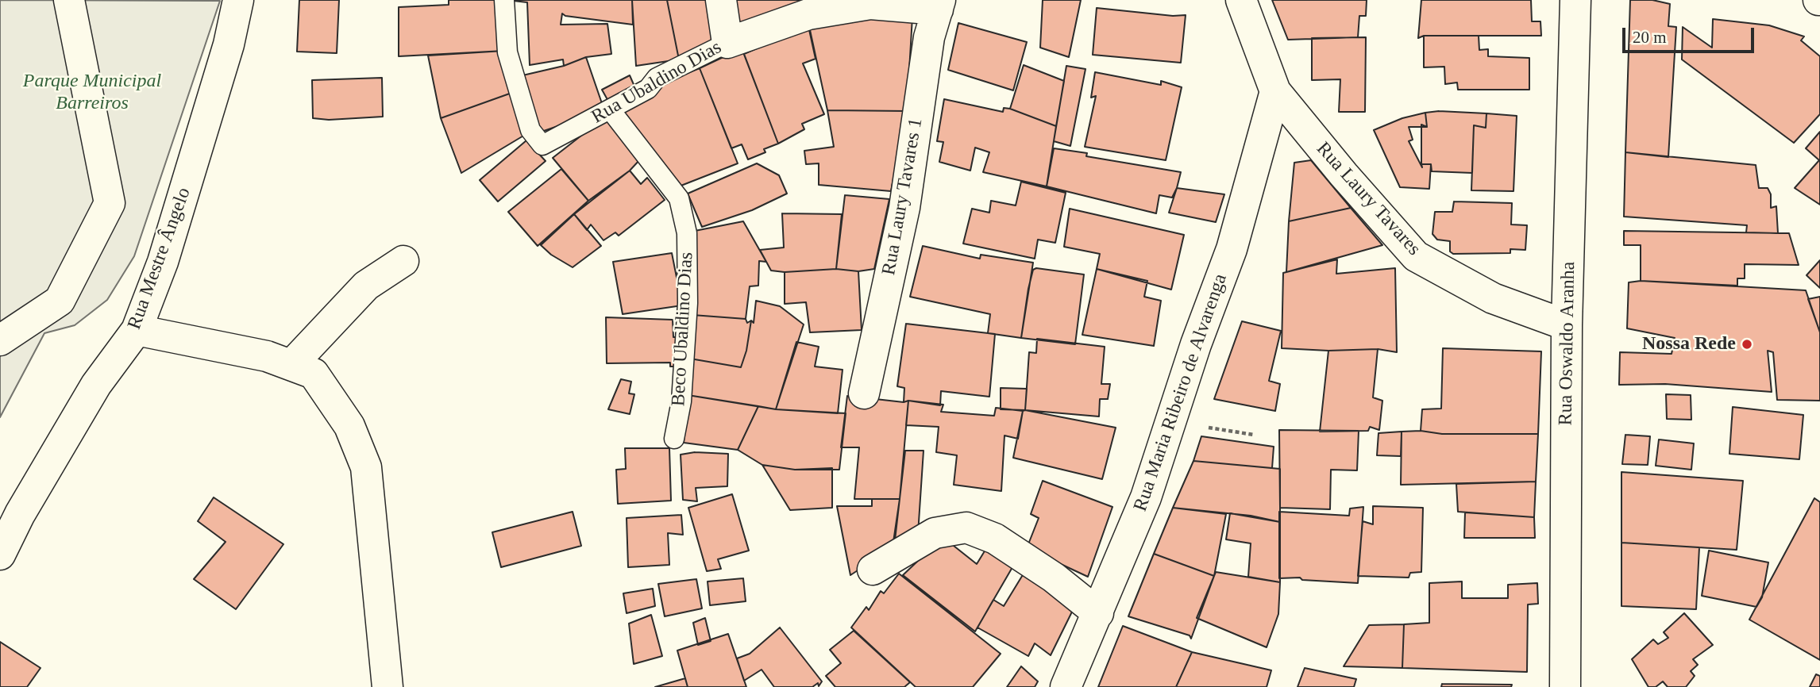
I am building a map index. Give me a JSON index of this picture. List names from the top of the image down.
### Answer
{
  "streets": {
    "street": [
      "Rua Ubaldino Dias",
      "Rua Laury Tavares 1",
      "Rua Laury Tavares",
      "Rua Mestre Ângelo",
      "Rua Oswaldo Aranha",
      "Rua Maria Ribeiro de Alvarenga"
    ],
    "lane": ["Beco Ubaldino Dias"]
  },
  "crossings": [
    ["Rua Ubaldino Dias", "Rua Laury Tavares 1"],
    ["Rua Ubaldino Dias", "Beco Ubaldino Dias"],
    ["Rua Laury Tavares", "Rua Oswaldo Aranha"],
    ["Rua Laury Tavares", "Rua Maria Ribeiro de Alvarenga"]
  ],
  "parks": ["Parque Municipal Barreiros"],
  "places": ["Nossa Rede"],
  "scale_bar": "20 m"
}
